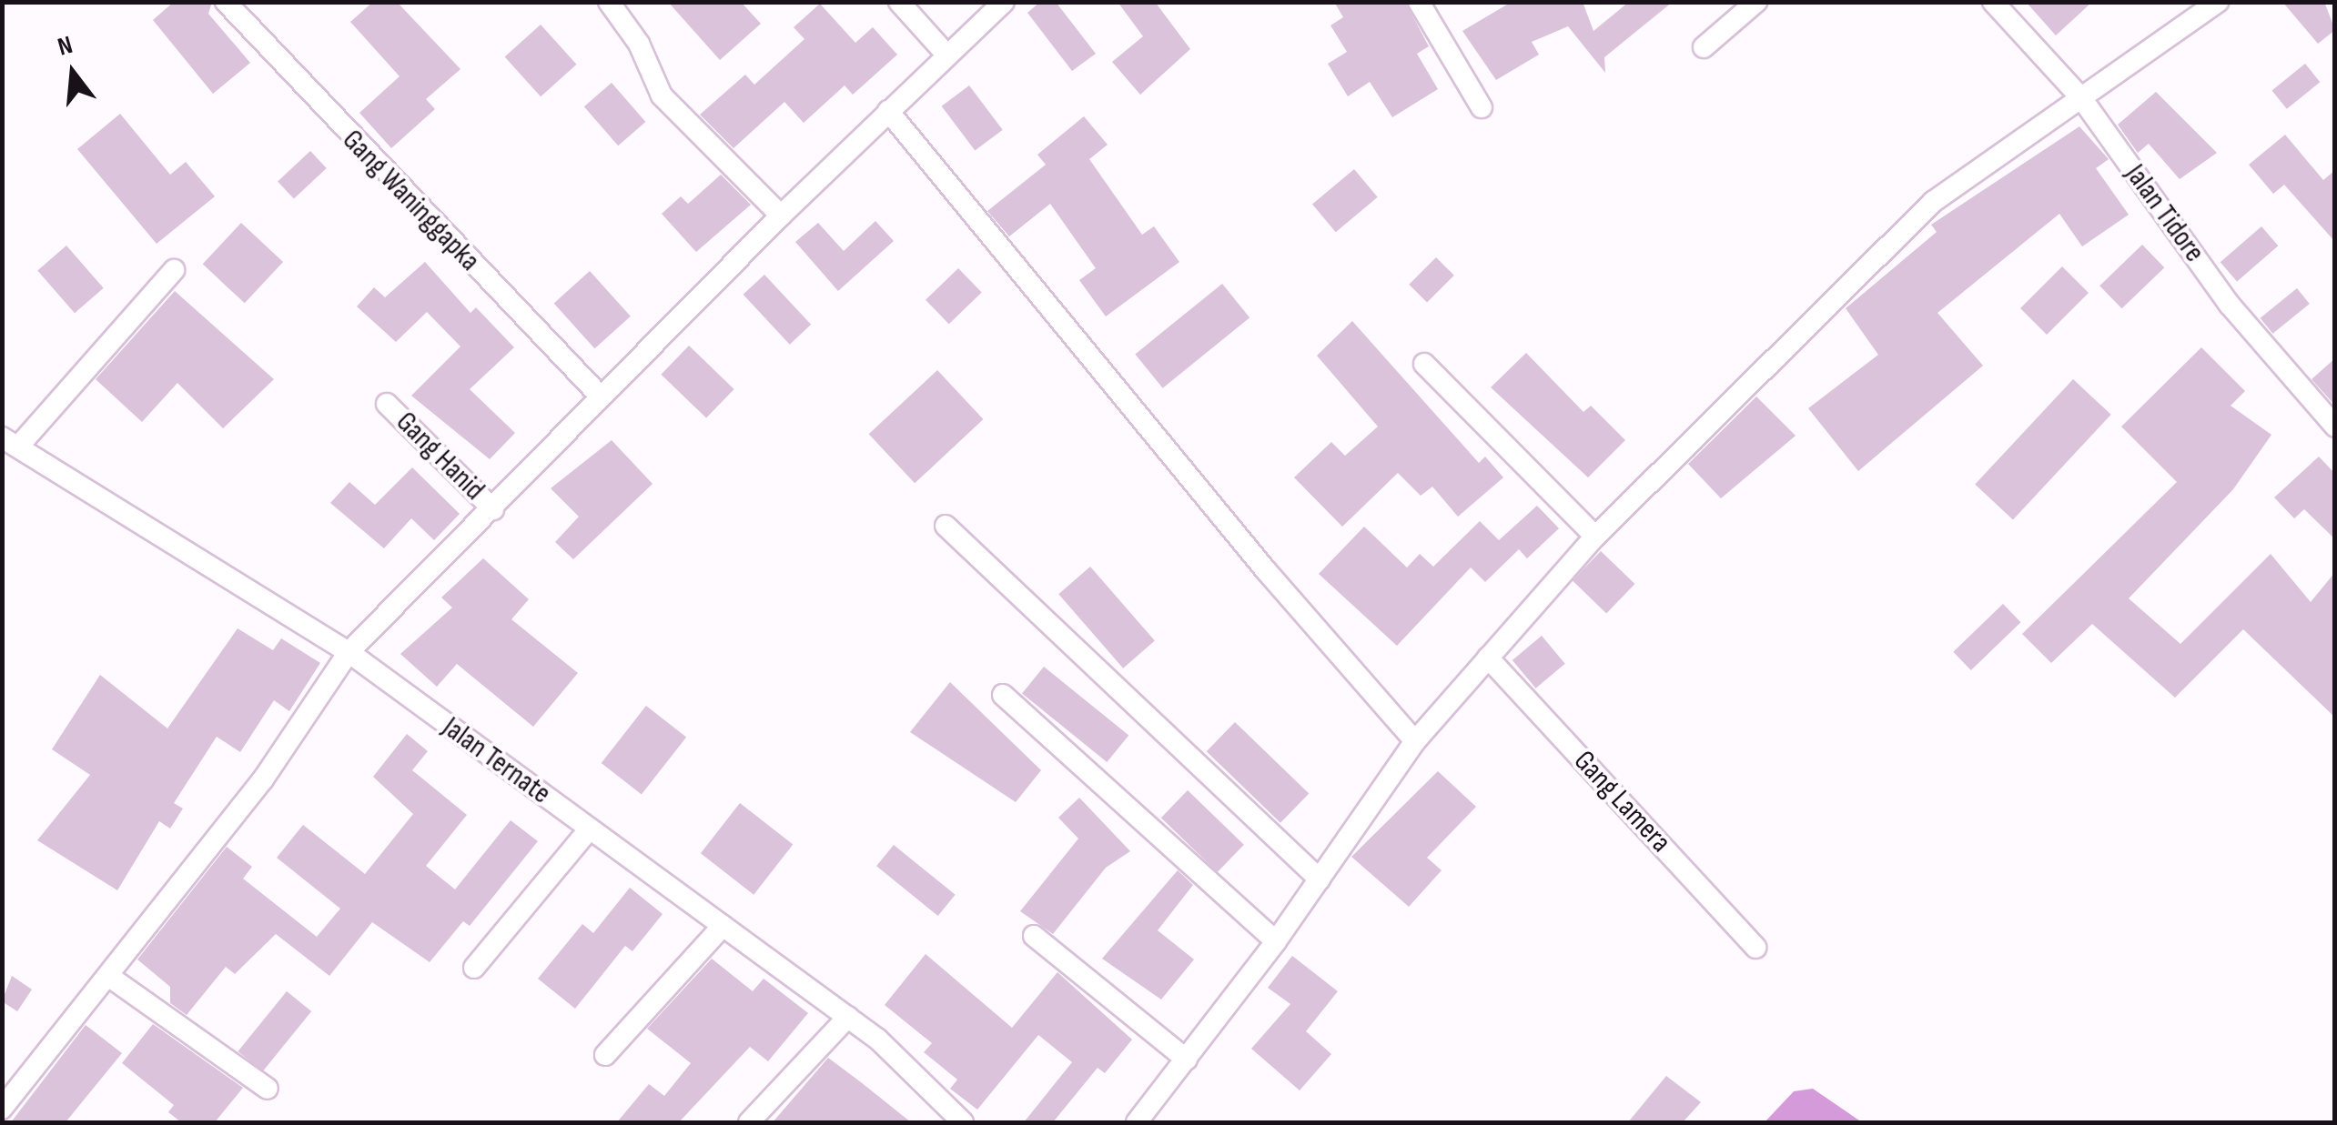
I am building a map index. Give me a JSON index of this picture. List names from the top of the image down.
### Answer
{
  "streets": {
    "street": [
      "Gang Waninggapka",
      "Jalan Tidore",
      "Gang Hanid",
      "Jalan Ternate",
      "Gang Lamera"
    ]
  },
  "north": "top"
}
